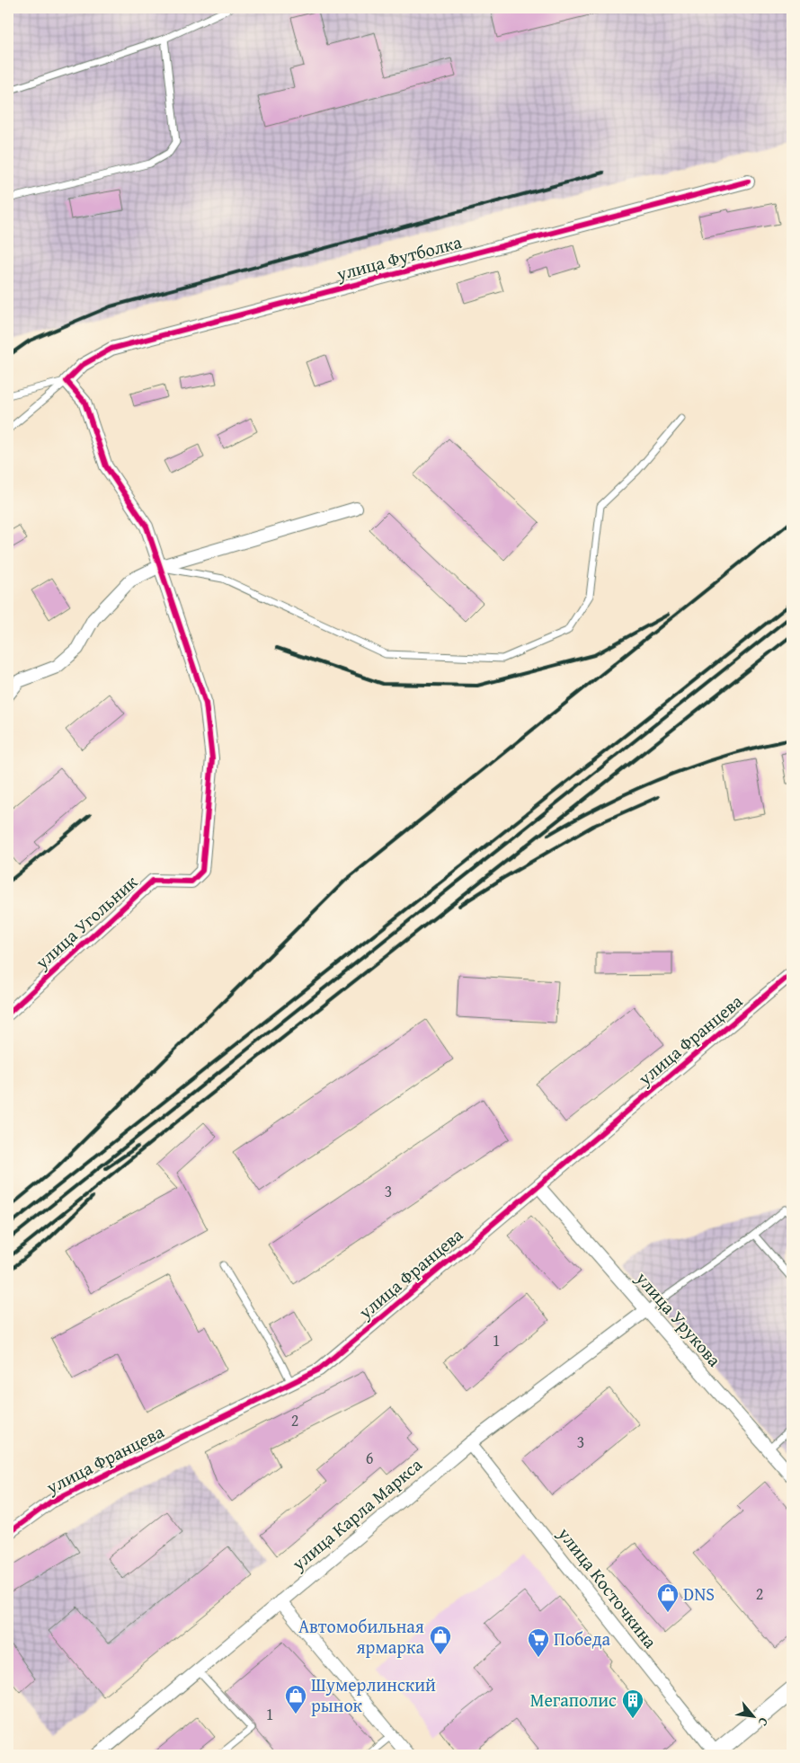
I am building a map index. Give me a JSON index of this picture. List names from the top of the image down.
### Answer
{
  "streets": {
    "street": [
      "улица Футболка",
      "улица Угольник",
      "улица Францева",
      "улица Урукова",
      "улица Карла Маркса",
      "улица Косточкина"
    ]
  },
  "crossings": [
    ["улица Футболка", "улица Угольник"],
    ["улица Францева", "улица Урукова"],
    ["улица Урукова", "улица Карла Маркса"],
    ["улица Карла Маркса", "улица Косточкина"]
  ],
  "places": {
    "shop": ["DNS", "Автомобильная ярмарка", "Шумерлинский рынок"],
    "supermarket": ["Победа"],
    "building": ["Мегаполис"]
  },
  "house_numbers": [
    "3",
    "1",
    "2",
    "3",
    "6",
    "2",
    "1"
  ],
  "north": "bottom right"
}
